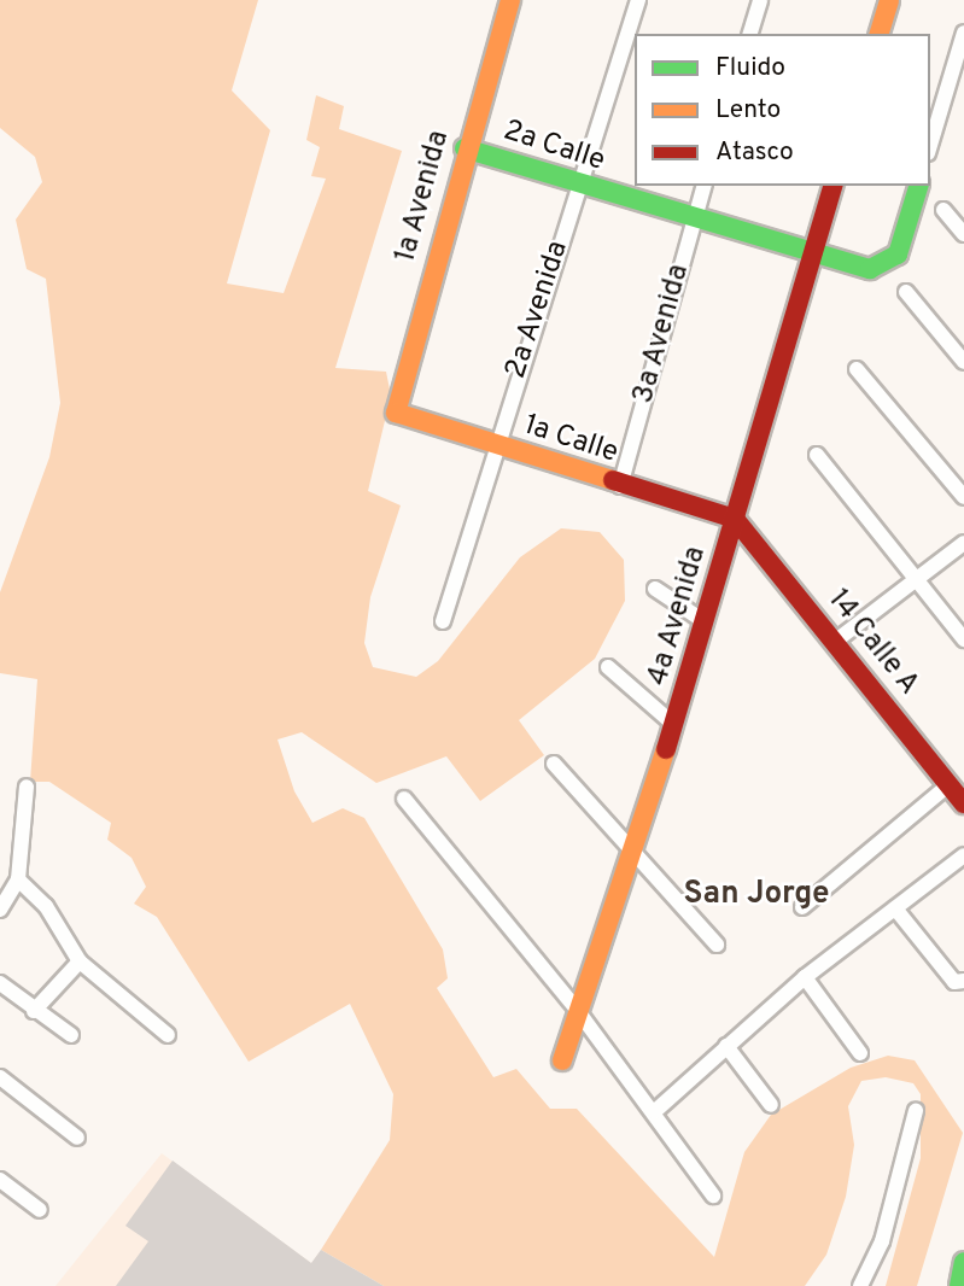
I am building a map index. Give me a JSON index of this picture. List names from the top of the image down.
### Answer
{
  "streets": {
    "street": [
      "2a Calle",
      "1a Avenida",
      "2a Avenida",
      "3a Avenida",
      "1a Calle",
      "4a Avenida",
      "14 Calle A"
    ]
  },
  "crossings": [
    ["2a Calle", "1a Avenida"],
    ["2a Calle", "2a Avenida"],
    ["2a Calle", "3a Avenida"],
    ["2a Calle", "4a Avenida"],
    ["1a Avenida", "1a Calle"],
    ["2a Avenida", "1a Calle"],
    ["3a Avenida", "1a Calle"],
    ["1a Calle", "4a Avenida"],
    ["1a Calle", "14 Calle A"],
    ["4a Avenida", "14 Calle A"]
  ],
  "districts": ["San Jorge"],
  "legend": ["Fluido", "Lento", "Atasco"]
}
